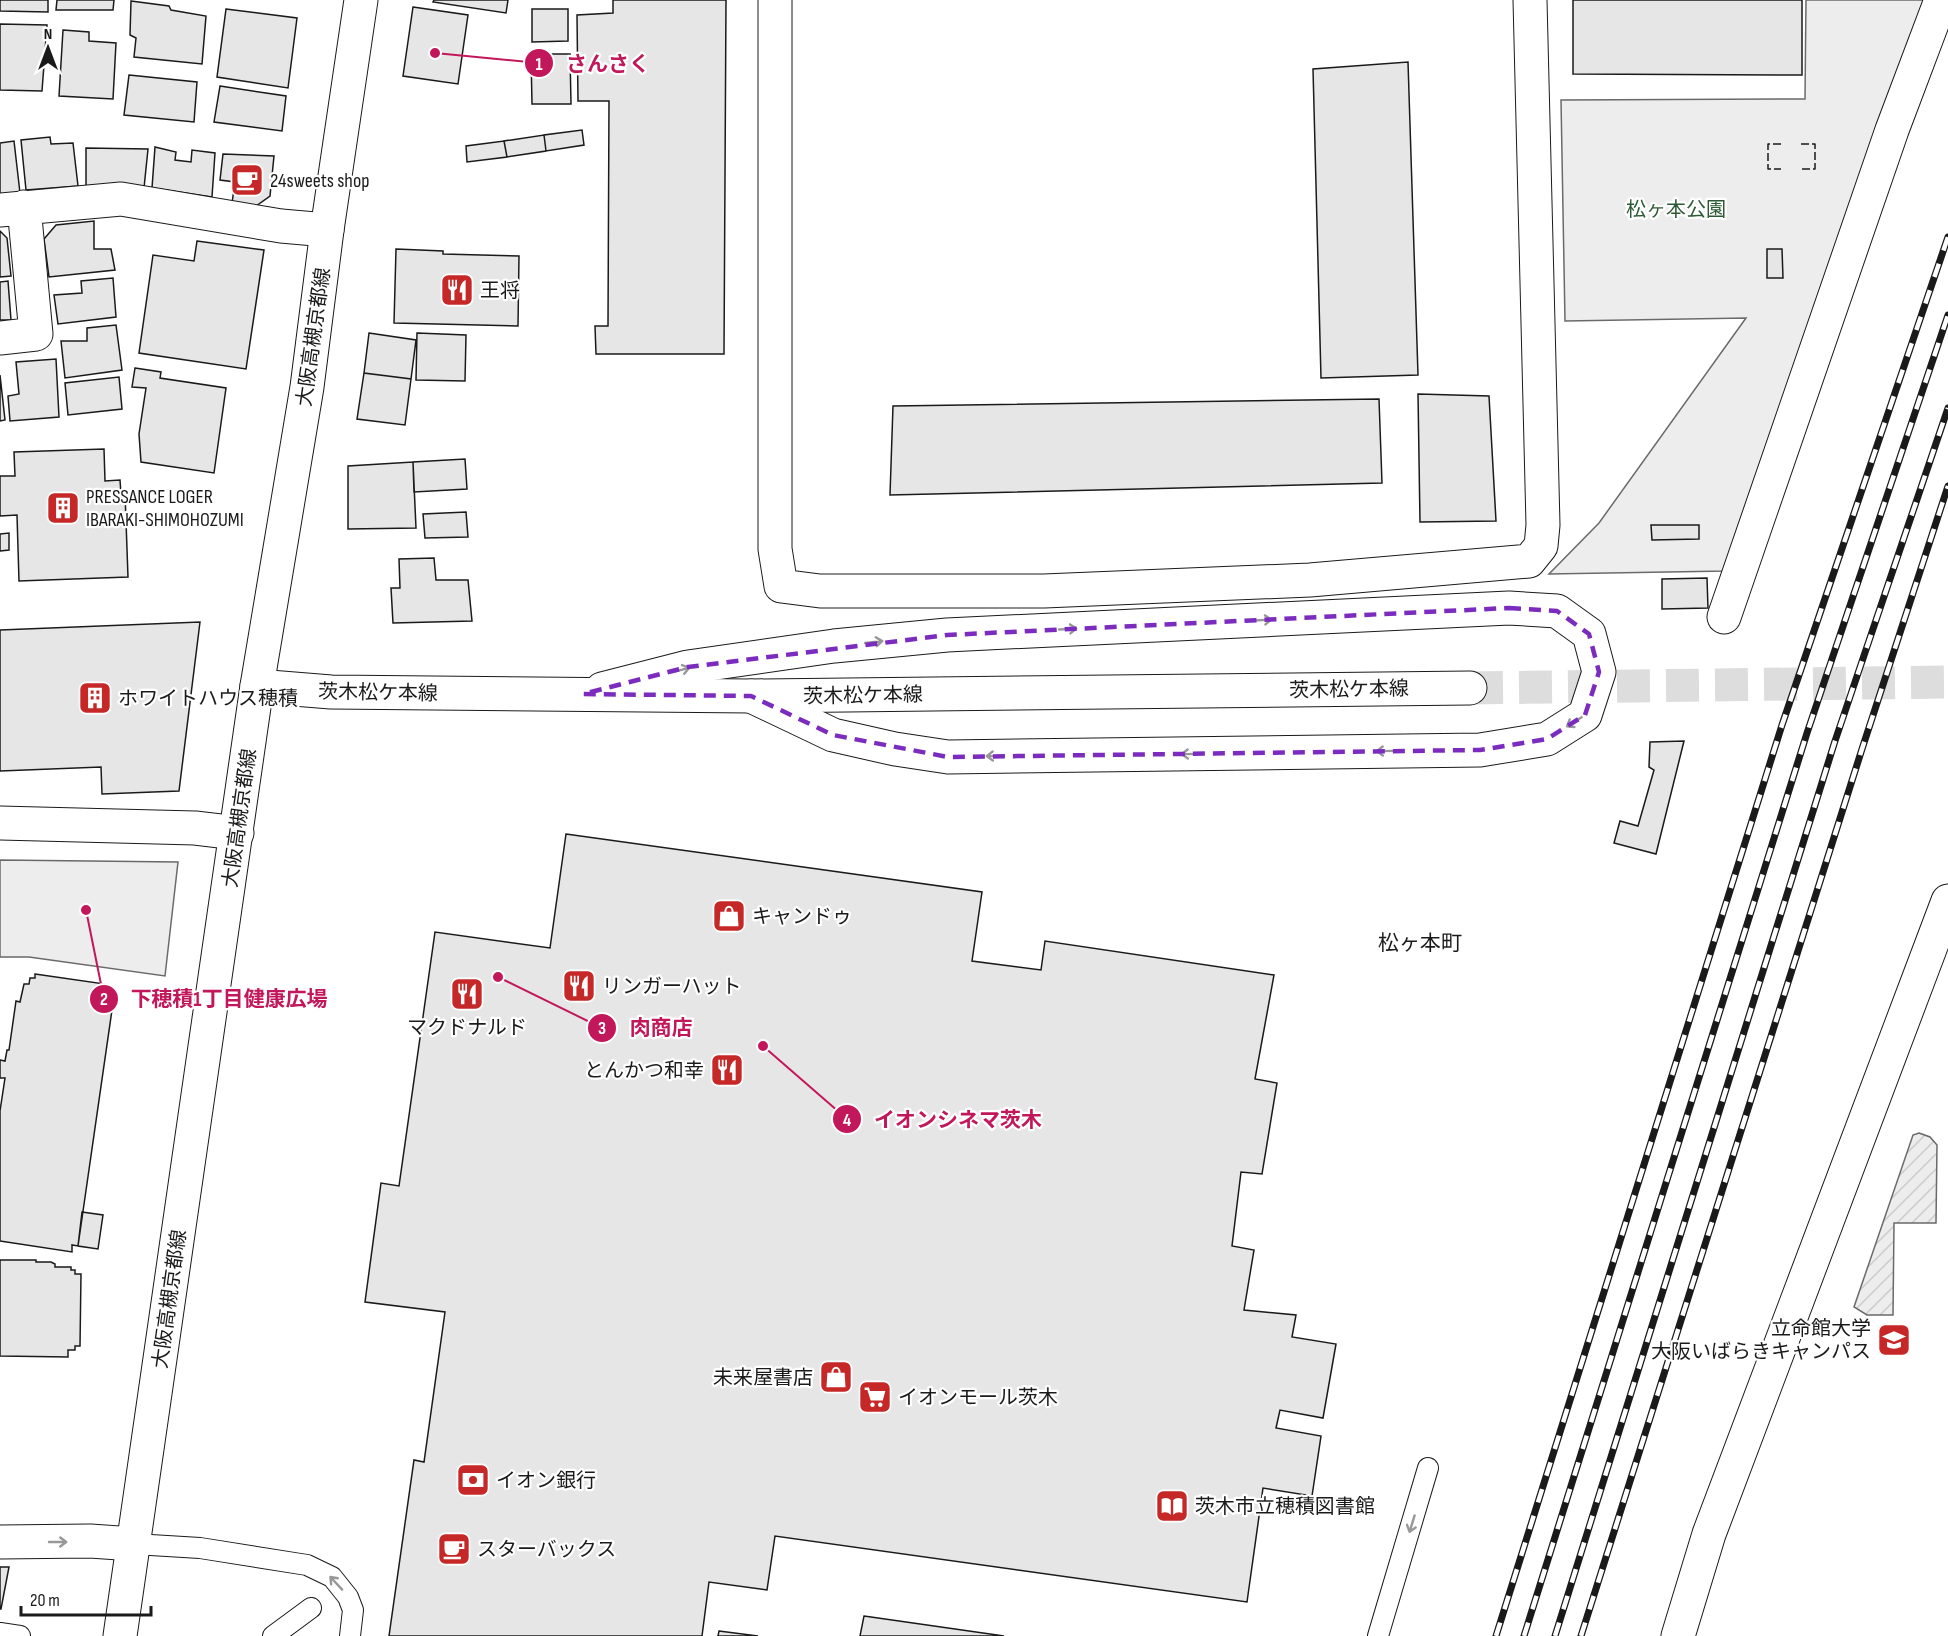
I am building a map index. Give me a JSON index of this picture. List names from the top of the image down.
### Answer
{
  "streets": {
    "street": ["大阪高槻京都線", "茨木松ケ本線"]
  },
  "crossings": [
    ["大阪高槻京都線", "茨木松ケ本線"]
  ],
  "districts": ["松ヶ本町"],
  "parks": ["松ヶ本公園"],
  "places": {
    "other": [
      "さんさく",
      "下穂積1丁目健康広場",
      "肉商店",
      "イオンシネマ茨木"
    ],
    "cafe": ["24sweets shop", "スターバックス"],
    "restaurant": [
      "王将",
      "リンガーハット",
      "マクドナルド",
      "とんかつ和幸"
    ],
    "building": ["PRESSANCE LOGER IBARAKI-SHIMOHOZUMI", "ホワイトハウス穂積"],
    "shop": ["キャンドゥ", "未来屋書店"],
    "school or university": ["立命館大学 大阪いばらきキャンパス"],
    "supermarket": ["イオンモール茨木"],
    "bank": ["イオン銀行"],
    "library": ["茨木市立穂積図書館"]
  },
  "scale_bar": "20 m",
  "north": "top"
}
